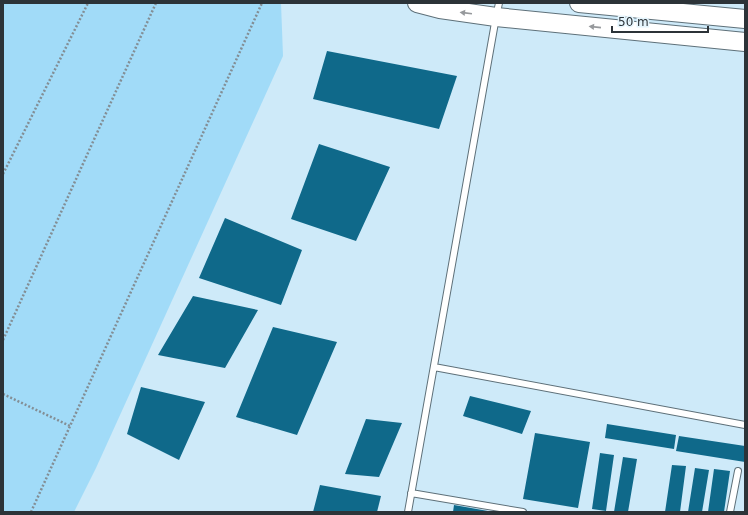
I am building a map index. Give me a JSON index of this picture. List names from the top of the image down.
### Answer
{
  "scale_bar": "50 m"
}
